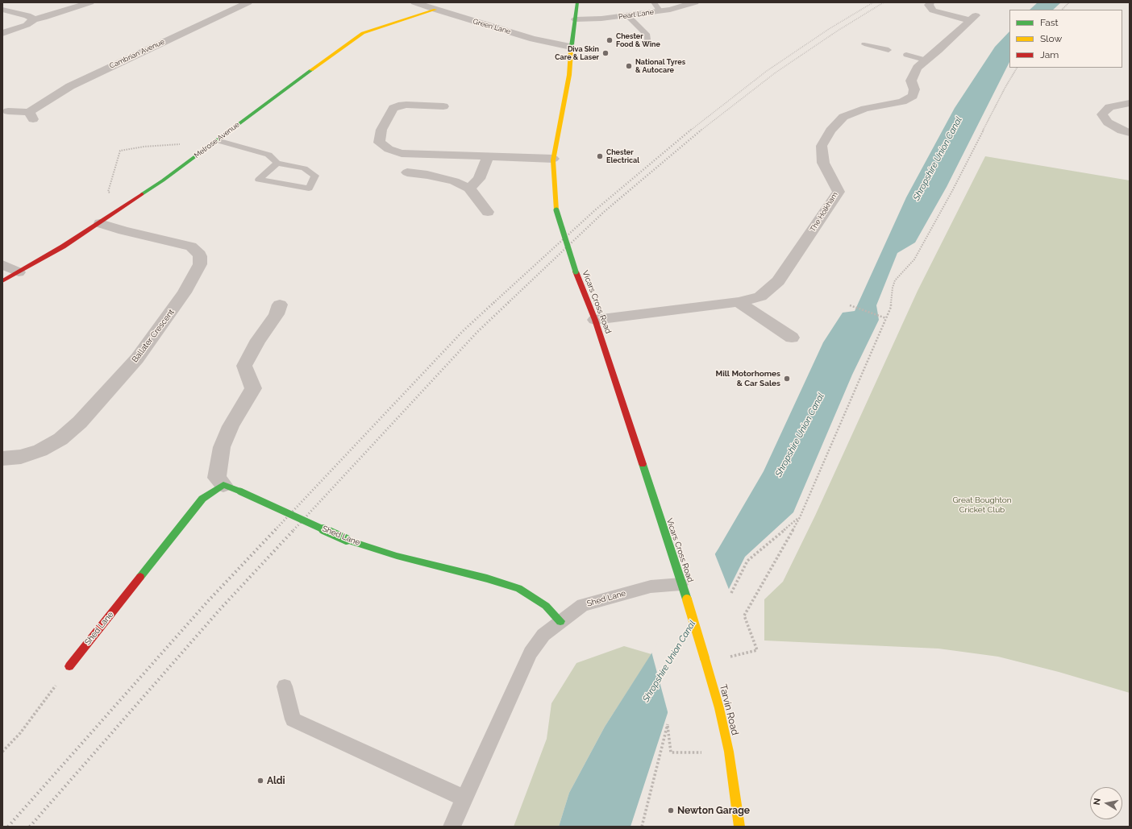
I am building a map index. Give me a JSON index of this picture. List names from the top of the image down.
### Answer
{
  "streets": {
    "main road": [
      "Melrose Avenue",
      "Vicars Cross Road",
      "Shed Lane",
      "Tarvin Road"
    ],
    "street": [
      "Pearl Lane",
      "Green Lane",
      "Cambrian Avenue",
      "The Holkham",
      "Ballater Crescent"
    ]
  },
  "crossings": [
    ["Pearl Lane", "Vicars Cross Road"],
    ["Green Lane", "Melrose Avenue"],
    ["Green Lane", "Vicars Cross Road"],
    ["Melrose Avenue", "Ballater Crescent"],
    ["The Holkham", "Vicars Cross Road"],
    ["Vicars Cross Road", "Shed Lane"],
    ["Vicars Cross Road", "Tarvin Road"]
  ],
  "water": ["Shropshire Union Canal"],
  "parks": ["Great Boughton Cricket Club"],
  "places": [
    "Chester Food & Wine",
    "Diva Skin Care & Laser",
    "National Tyres & Autocare",
    "Chester Electrical",
    "Mill Motorhomes & Car Sales",
    "Aldi",
    "Newton Garage"
  ],
  "legend": ["Fast", "Slow", "Jam"],
  "north": "left"
}
